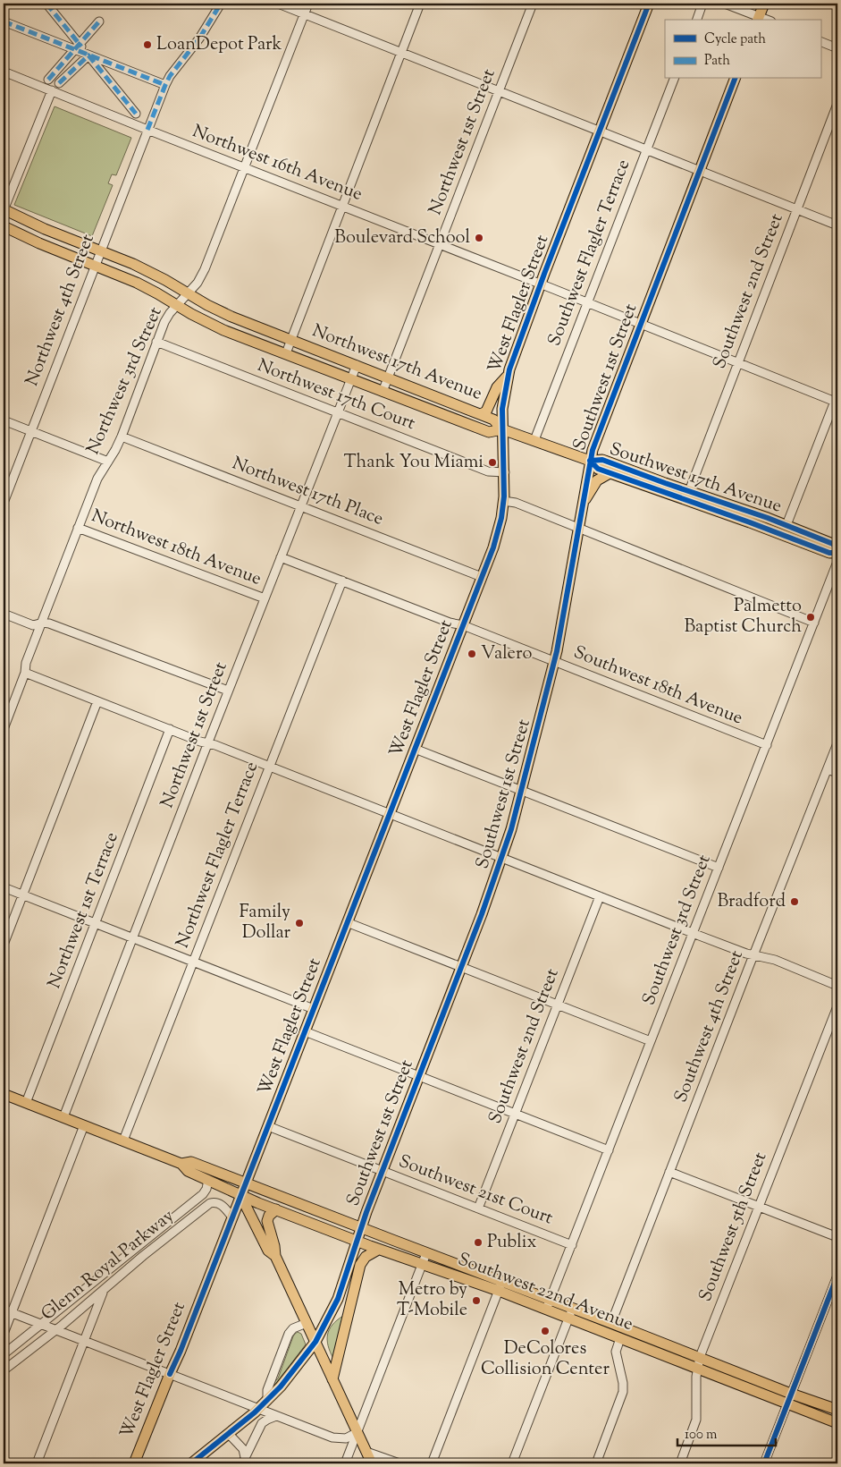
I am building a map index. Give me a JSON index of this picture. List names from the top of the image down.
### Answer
{
  "streets": {
    "main road": [
      "West Flagler Street",
      "Northwest 17th Avenue",
      "Southwest 1st Street",
      "Southwest 17th Avenue",
      "Southwest 22nd Avenue"
    ],
    "street": [
      "Northwest 1st Street",
      "Northwest 16th Avenue",
      "Southwest Flagler Terrace",
      "Southwest 2nd Street",
      "Northwest 4th Street",
      "Northwest 3rd Street",
      "Northwest 17th Court",
      "Northwest 17th Place",
      "Northwest 18th Avenue",
      "Southwest 18th Avenue",
      "Northwest Flagler Terrace",
      "Northwest 1st Terrace",
      "Southwest 3rd Street",
      "Southwest 4th Street",
      "Southwest 21st Court",
      "Southwest 5th Street",
      "Glenn Royal Parkway"
    ]
  },
  "crossings": [
    ["Northwest 1st Street", "Northwest 16th Avenue"],
    ["Northwest 1st Street", "Northwest 17th Avenue"],
    ["Northwest 1st Street", "Northwest 17th Court"],
    ["Northwest 1st Street", "Northwest 17th Place"],
    ["Northwest 1st Street", "Northwest 18th Avenue"],
    ["Northwest 16th Avenue", "Southwest Flagler Terrace"],
    ["Northwest 16th Avenue", "Southwest 2nd Street"],
    ["Northwest 16th Avenue", "West Flagler Street"],
    ["Northwest 16th Avenue", "Northwest 4th Street"],
    ["Northwest 16th Avenue", "Southwest 1st Street"],
    ["Northwest 16th Avenue", "Northwest 3rd Street"],
    ["Southwest Flagler Terrace", "Southwest 17th Avenue"],
    ["Southwest 2nd Street", "Southwest 17th Avenue"],
    ["Southwest 2nd Street", "Southwest 21st Court"],
    ["West Flagler Street", "Northwest 17th Avenue"],
    ["West Flagler Street", "Northwest 17th Court"],
    ["West Flagler Street", "Southwest 17th Avenue"],
    ["West Flagler Street", "Northwest 17th Place"],
    ["West Flagler Street", "Northwest 18th Avenue"],
    ["West Flagler Street", "Southwest 18th Avenue"],
    ["West Flagler Street", "Southwest 21st Court"],
    ["West Flagler Street", "Glenn Royal Parkway"],
    ["West Flagler Street", "Southwest 22nd Avenue"],
    ["Northwest 4th Street", "Northwest 17th Avenue"],
    ["Northwest 17th Avenue", "Northwest 3rd Street"],
    ["Northwest 17th Avenue", "Southwest 17th Avenue"],
    ["Southwest 1st Street", "Southwest 17th Avenue"],
    ["Southwest 1st Street", "Southwest 18th Avenue"],
    ["Southwest 1st Street", "Southwest 21st Court"],
    ["Southwest 1st Street", "Southwest 22nd Avenue"],
    ["Northwest 3rd Street", "Northwest 17th Court"],
    ["Northwest 3rd Street", "Northwest 17th Place"],
    ["Northwest 3rd Street", "Northwest 18th Avenue"],
    ["Northwest 18th Avenue", "Southwest 18th Avenue"],
    ["Northwest 18th Avenue", "Northwest Flagler Terrace"],
    ["Southwest 18th Avenue", "Southwest 3rd Street"],
    ["Southwest 3rd Street", "Southwest 21st Court"],
    ["Southwest 3rd Street", "Southwest 22nd Avenue"],
    ["Southwest 4th Street", "Southwest 22nd Avenue"],
    ["Southwest 5th Street", "Southwest 22nd Avenue"],
    ["Glenn Royal Parkway", "Southwest 22nd Avenue"]
  ],
  "places": [
    "LoanDepot Park",
    "Boulevard School",
    "Thank You Miami",
    "Palmetto Baptist Church",
    "Valero",
    "Bradford",
    "Family Dollar",
    "Publix",
    "Metro by T-Mobile",
    "DeColores Collision Center"
  ],
  "legend": ["Cycle path", "Path"],
  "scale_bar": "100 m"
}
